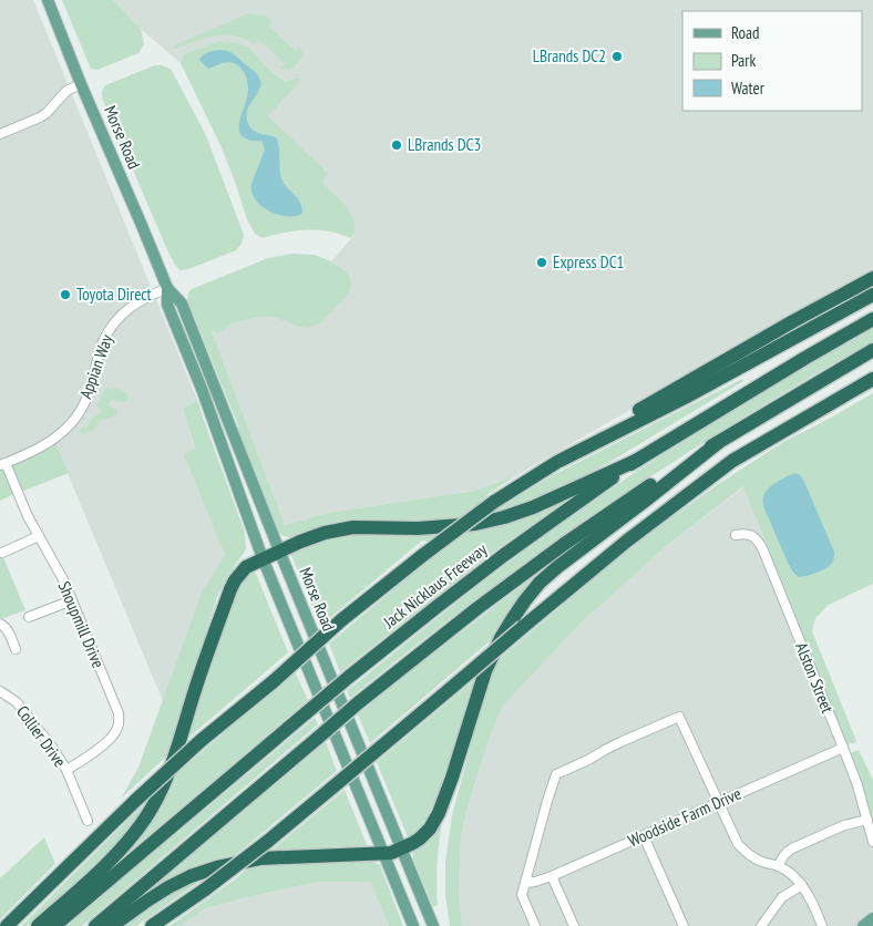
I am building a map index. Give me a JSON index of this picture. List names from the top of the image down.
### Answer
{
  "streets": {
    "highway": ["Jack Nicklaus Freeway"],
    "main road": ["Morse Road"],
    "street": [
      "Appian Way",
      "Shoupmill Drive",
      "Alston Street",
      "Collier Drive",
      "Woodside Farm Drive"
    ]
  },
  "crossings": [
    ["Morse Road", "Appian Way"],
    ["Appian Way", "Shoupmill Drive"],
    ["Shoupmill Drive", "Collier Drive"],
    ["Alston Street", "Woodside Farm Drive"]
  ],
  "places": [
    "LBrands DC2",
    "LBrands DC3",
    "Express DC1",
    "Toyota Direct"
  ],
  "legend": ["Road", "Park", "Water"]
}
